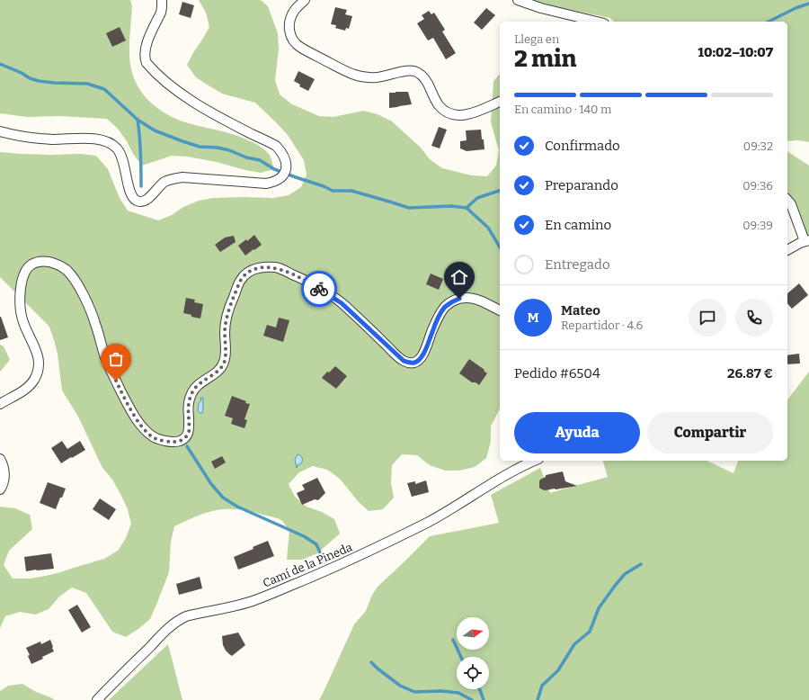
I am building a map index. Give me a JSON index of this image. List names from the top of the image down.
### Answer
{
  "streets": {
    "street": ["Camí de la Pineda"]
  },
  "north": "right",
  "page": {
    "heading": ["2 min", "Llega en", "10:02–10:07"],
    "panel": [
      "Mateo",
      "Repartidor · 4.6",
      "Pedido #6504",
      "26.87 €"
    ],
    "bar": "En camino · 140 m",
    "list": [
      ["Confirmado", "09:32"],
      ["Preparando", "09:36"],
      ["En camino", "09:39"],
      "Entregado"
    ],
    "round": "M",
    "buttons": ["Ayuda", "Compartir"]
  }
}
